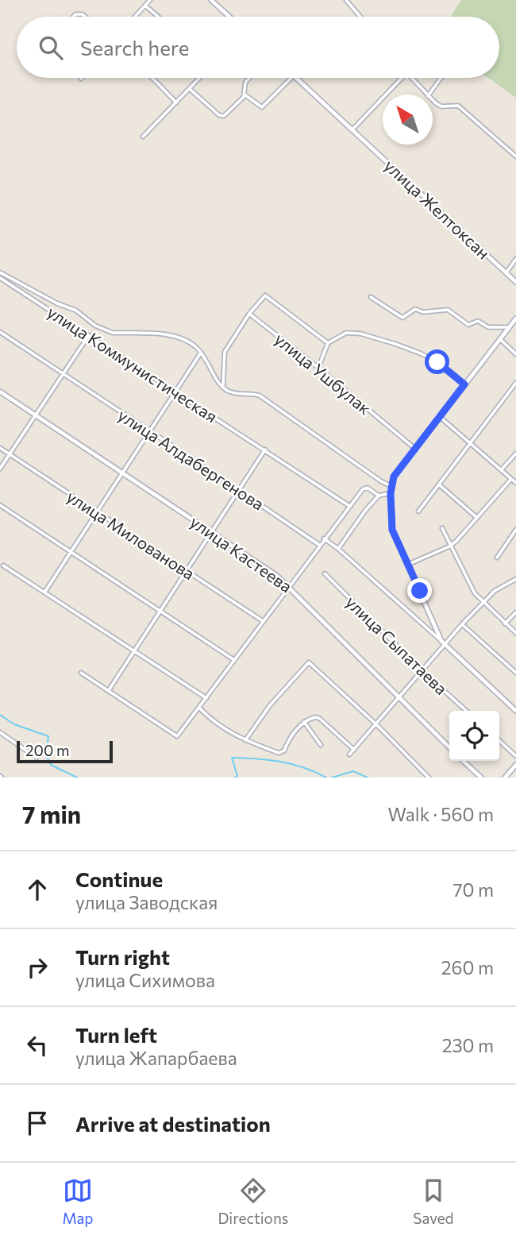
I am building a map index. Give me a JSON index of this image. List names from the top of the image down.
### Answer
{
  "streets": {
    "street": [
      "улица Желтоксан",
      "улица Коммунистическая",
      "улица Ушбулак",
      "улица Алдабергенова",
      "улица Милованова",
      "улица Кастеева",
      "улица Сыпатаева"
    ]
  },
  "scale_bar": "200 m",
  "north": "top left",
  "page": {
    "search": "Search here",
    "scale": "200 m",
    "heading": ["7 min", "Walk · 560 m"],
    "list": [
      ["Continue", "улица Заводская", "70 m"],
      ["Turn right", "улица Сихимова", "260 m"],
      ["Turn left", "улица Жапарбаева", "230 m"],
      "Arrive at destination"
    ],
    "nav": ["Map", "Directions", "Saved"]
  }
}
